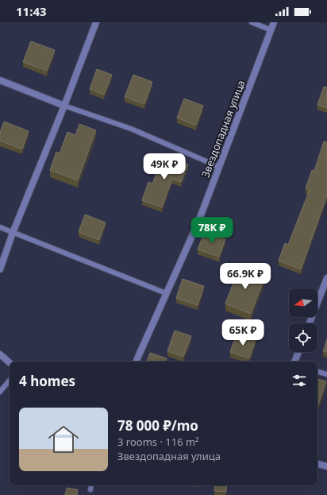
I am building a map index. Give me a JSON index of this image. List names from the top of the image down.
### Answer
{
  "streets": {
    "street": ["Звездопадная улица"]
  },
  "north": "left",
  "page": {
    "status": "11:43",
    "price": [
      "49K ₽",
      "78K ₽",
      "66.9K ₽",
      "65K ₽"
    ],
    "heading": "4 homes",
    "list": [
      {
        "name": "78 000 ₽/mo",
        "note": "3 rooms · 116 m² · Звездопадная улица"
      }
    ]
  }
}
